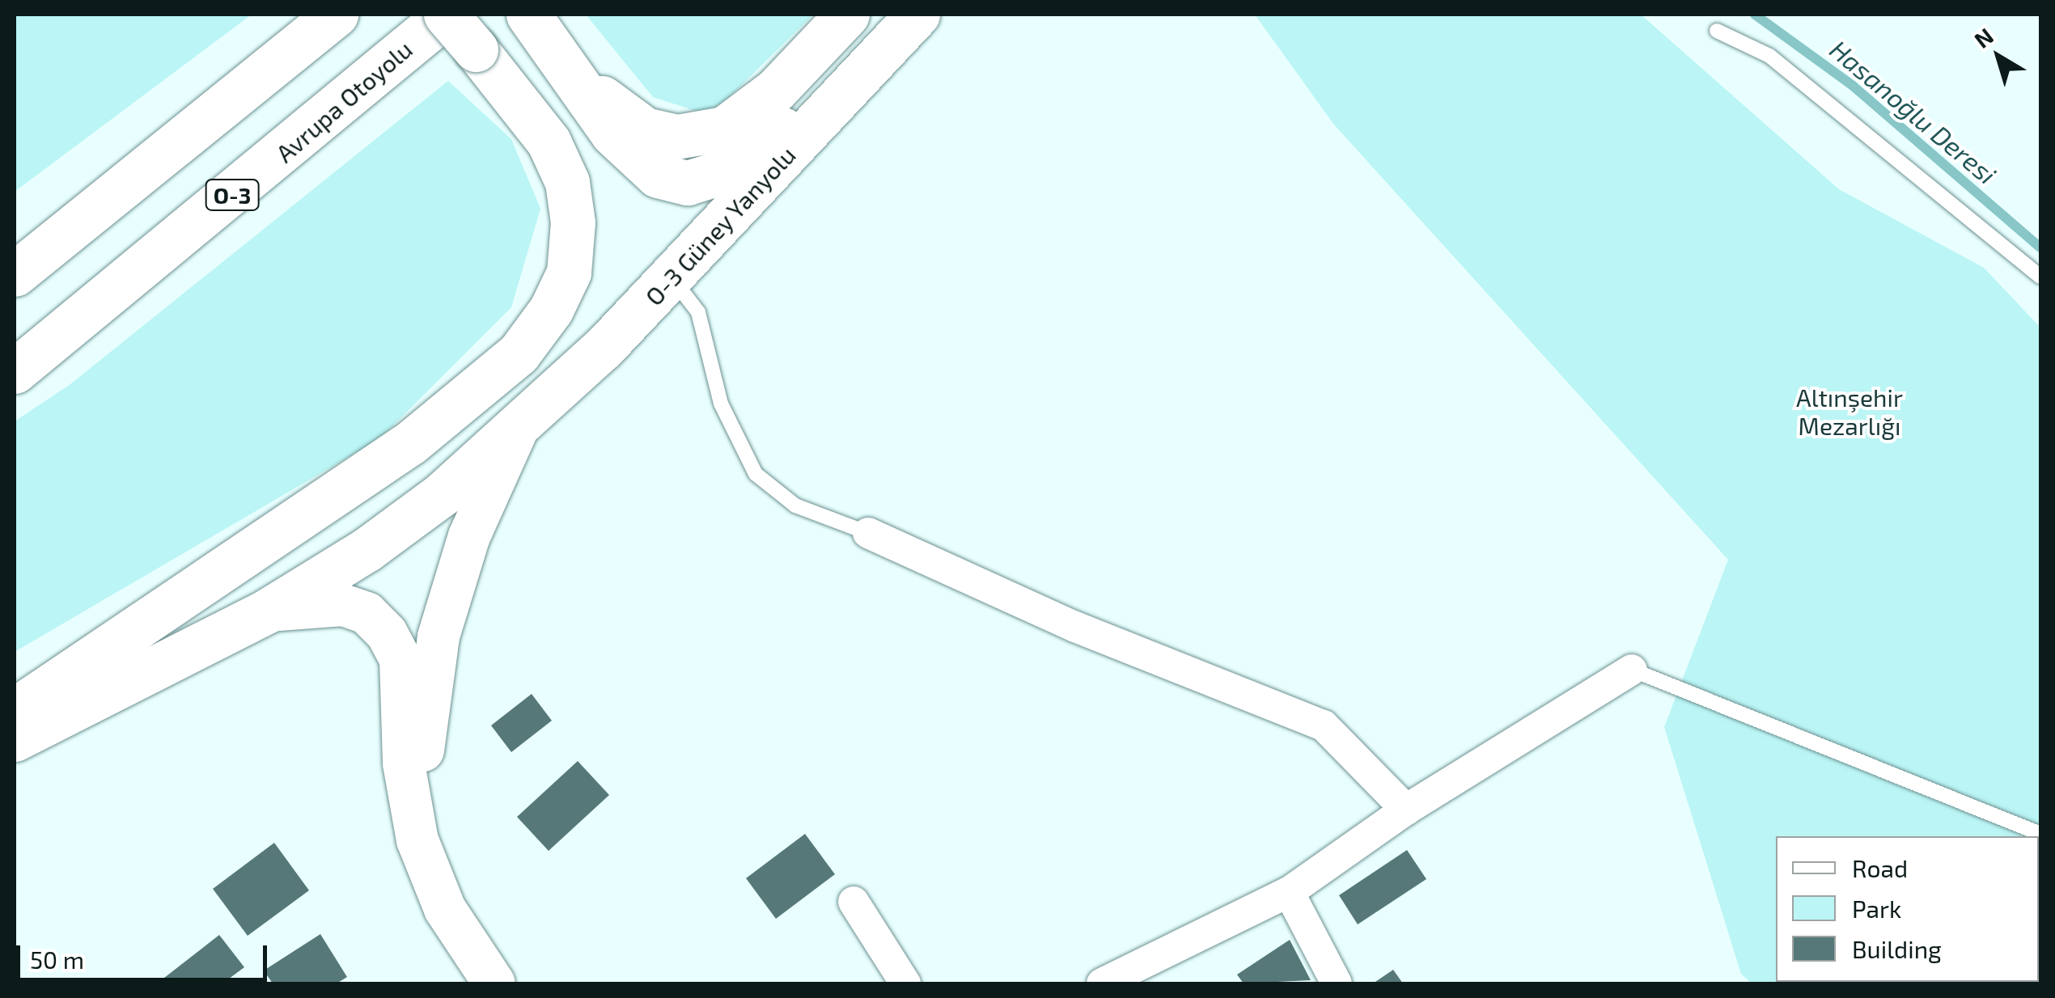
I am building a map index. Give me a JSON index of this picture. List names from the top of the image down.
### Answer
{
  "streets": {
    "main road": ["Avrupa Otoyolu", "O-3", "O-3 Güney Yanyolu"]
  },
  "water": ["Hasanoğlu Deresi"],
  "parks": ["Altınşehir Mezarlığı"],
  "legend": ["Road", "Park", "Building"],
  "scale_bar": "50 m",
  "north": "top left"
}
